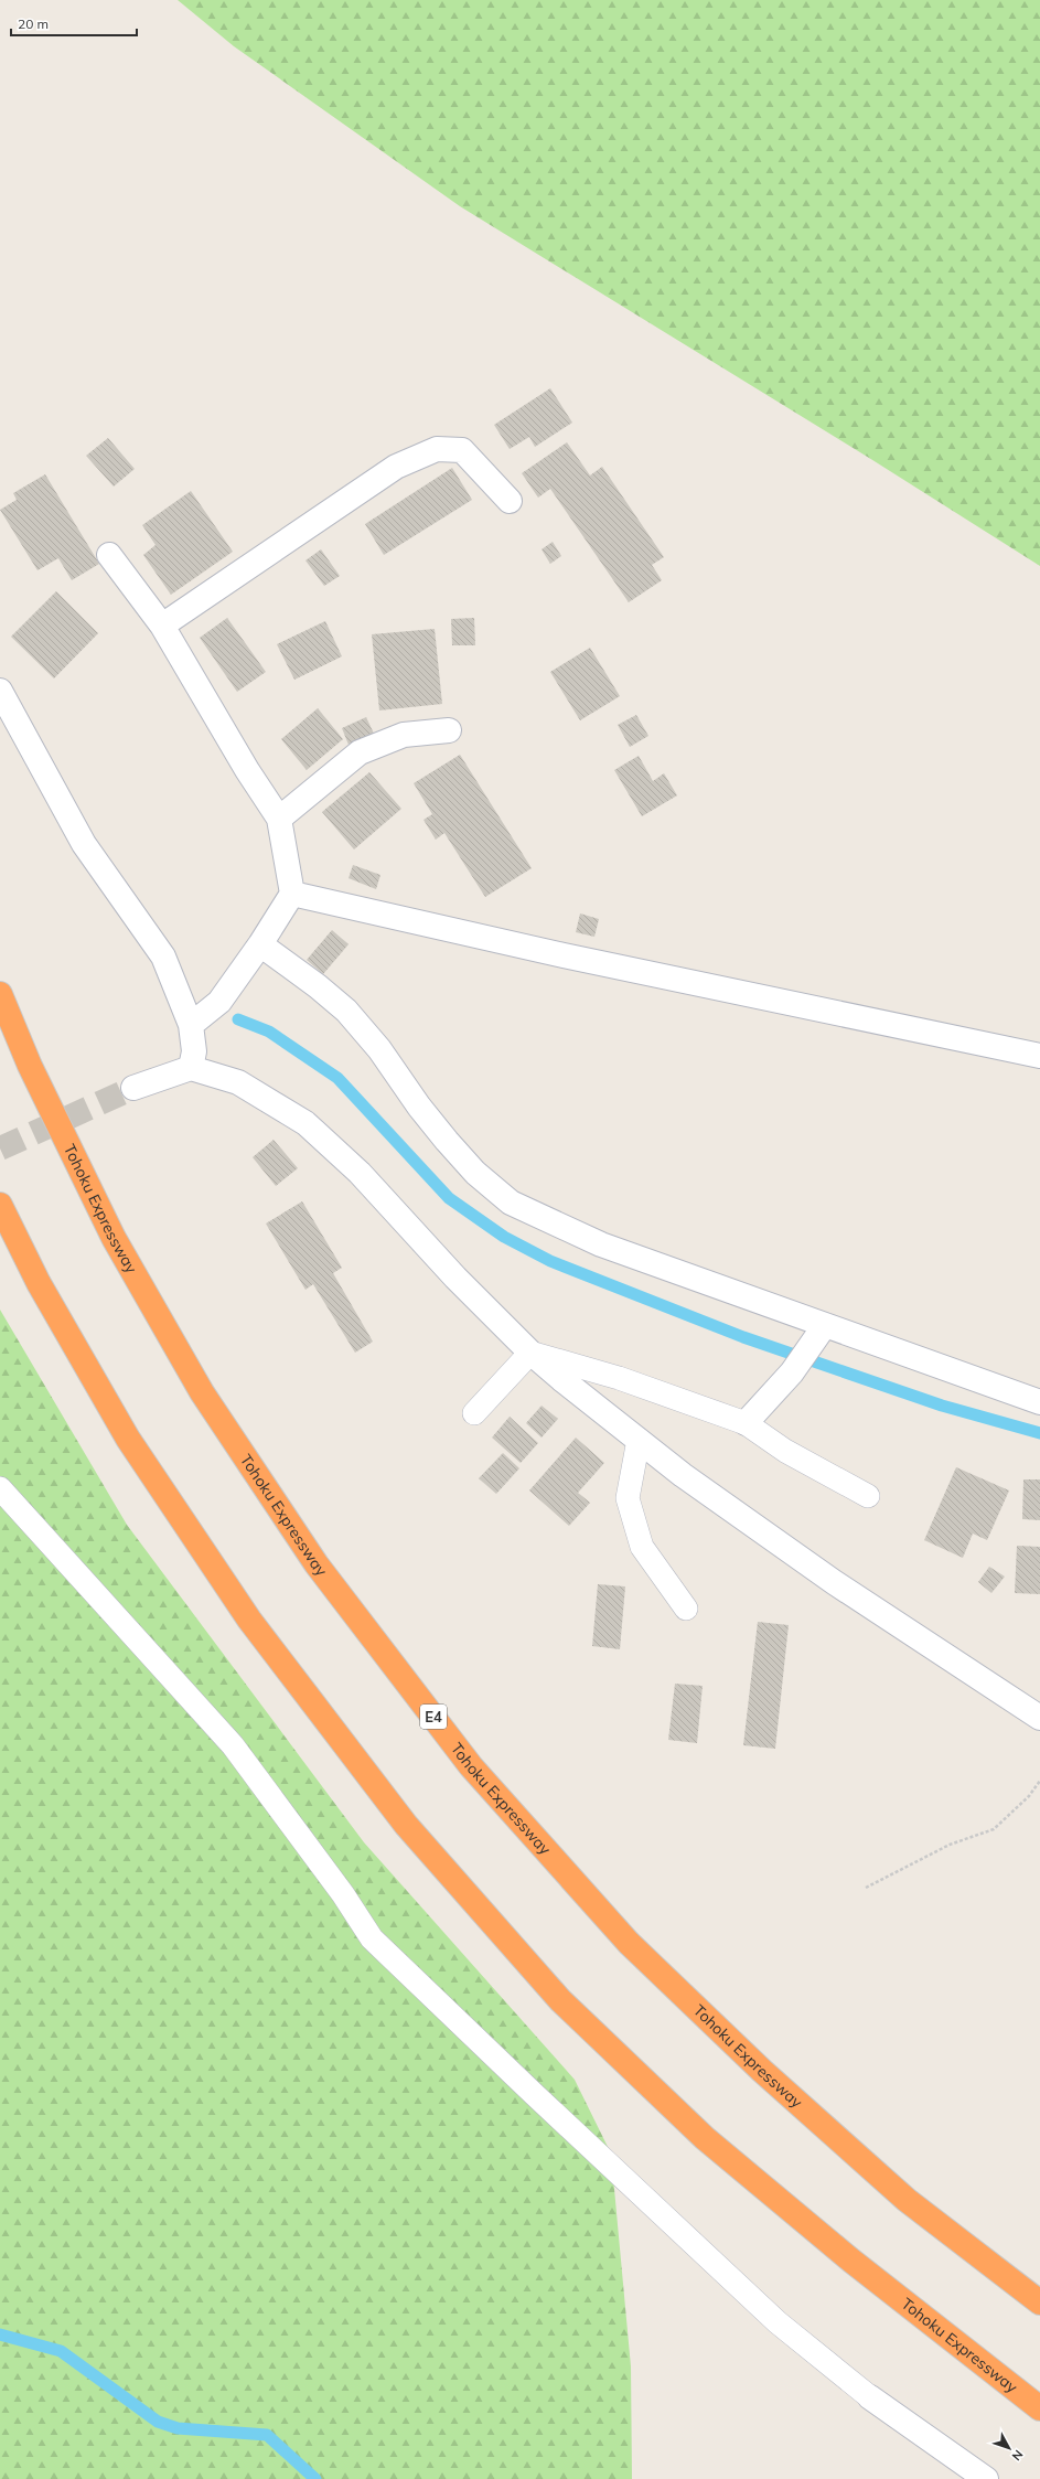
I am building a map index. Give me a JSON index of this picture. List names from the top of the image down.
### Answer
{
  "streets": {
    "highway": ["Tohoku Expressway", "E4"]
  },
  "scale_bar": "20 m",
  "north": "bottom right"
}
